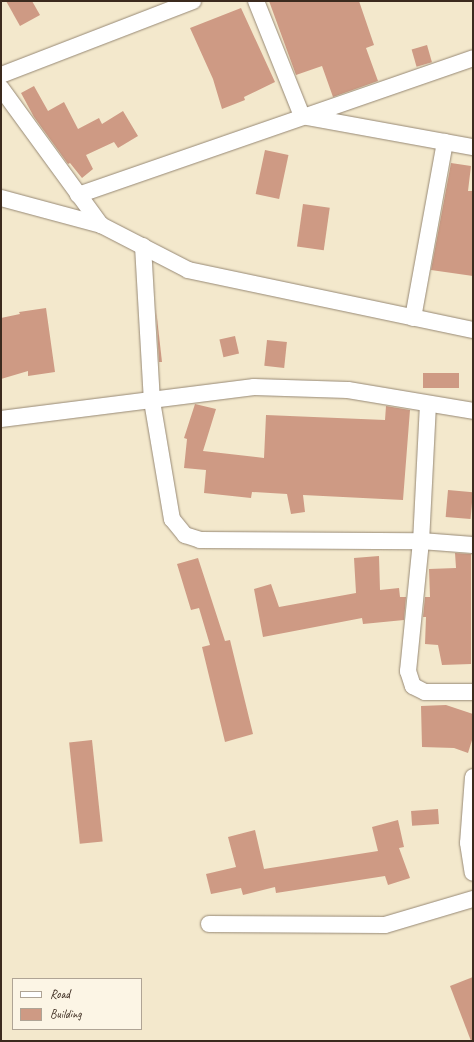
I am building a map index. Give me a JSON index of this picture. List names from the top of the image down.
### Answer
{
  "legend": ["Road", "Building"]
}
